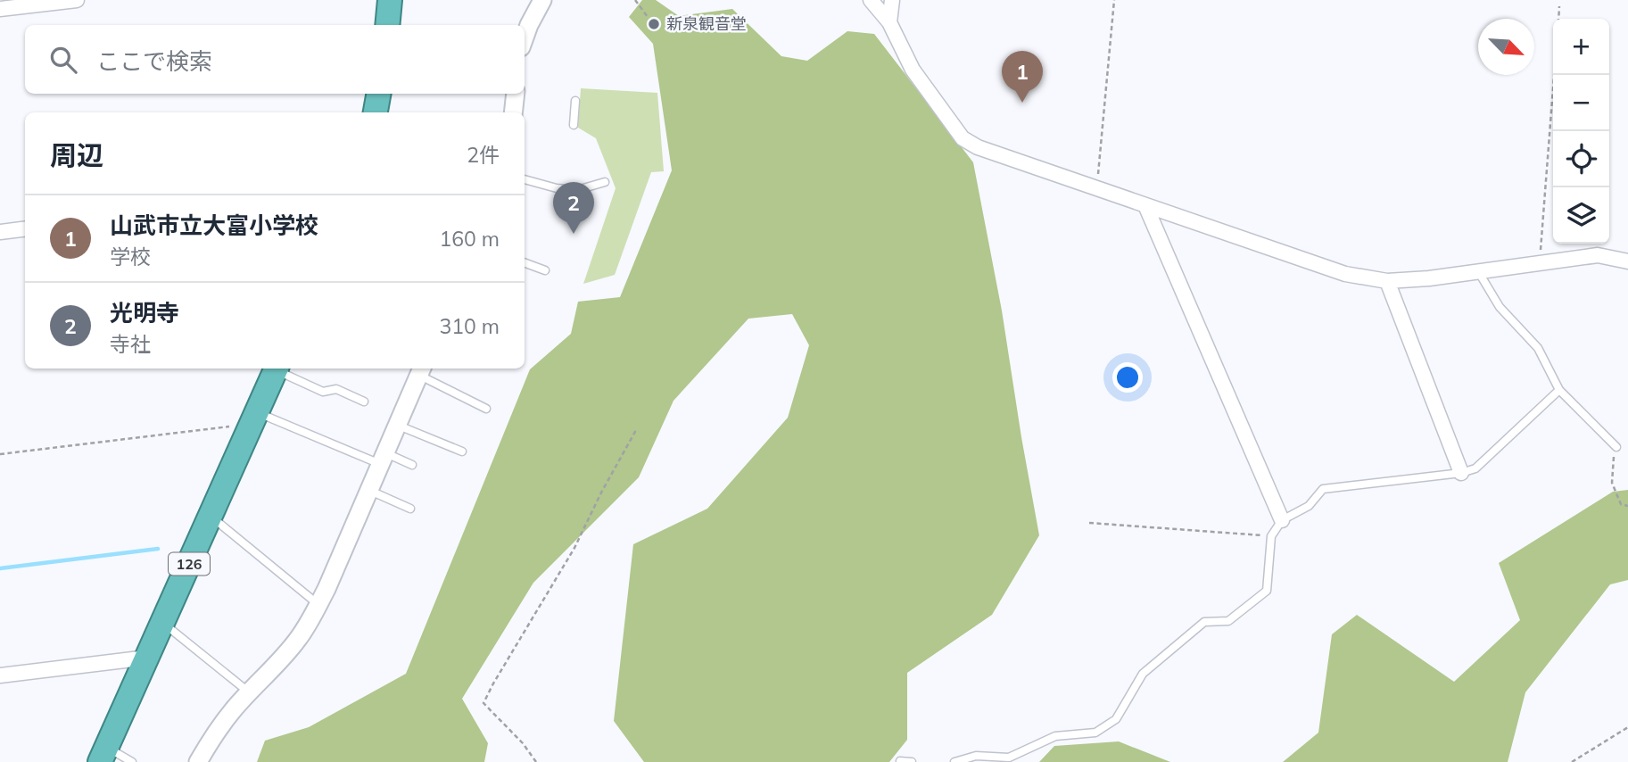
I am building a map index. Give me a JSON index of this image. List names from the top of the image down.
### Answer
{
  "streets": {
    "highway": ["126"]
  },
  "places": ["新泉観音堂"],
  "north": "bottom right",
  "page": {
    "map_buttons": ["+", "−"],
    "search": "ここで検索",
    "pins": ["1", "2"],
    "heading": ["周辺", "2件"],
    "list": [
      {
        "mark": "1",
        "name": "山武市立大富小学校",
        "note": "学校",
        "value": "160 m"
      },
      {
        "mark": "2",
        "name": "光明寺",
        "note": "寺社",
        "value": "310 m"
      }
    ]
  }
}
